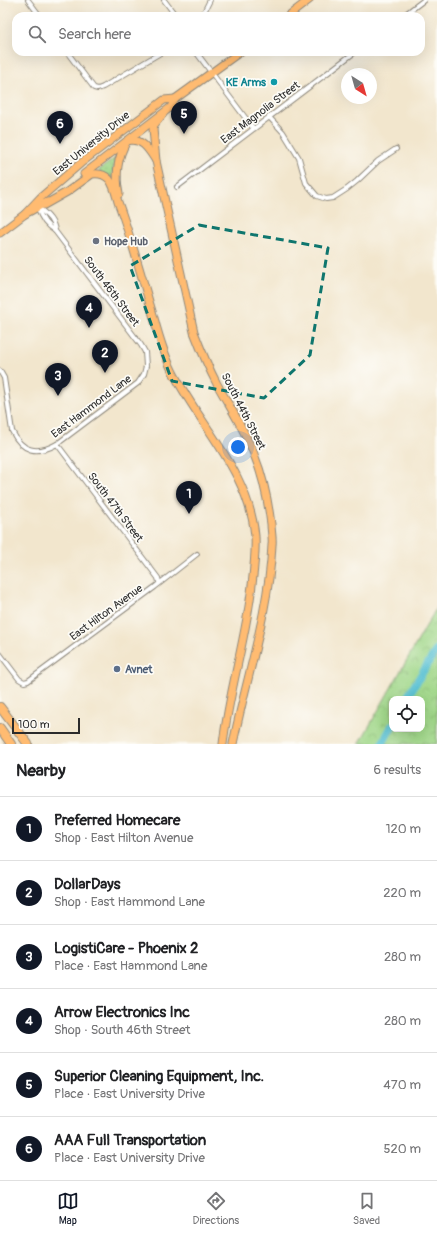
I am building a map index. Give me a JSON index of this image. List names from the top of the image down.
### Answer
{
  "streets": {
    "main road": ["East University Drive", "South 44th Street"],
    "street": [
      "East Magnolia Street",
      "South 46th Street",
      "East Hammond Lane",
      "South 47th Street",
      "East Hilton Avenue"
    ]
  },
  "crossings": [
    ["East University Drive", "South 46th Street"],
    ["East University Drive", "South 44th Street"],
    ["South 46th Street", "East Hammond Lane"],
    ["East Hammond Lane", "South 47th Street"],
    ["South 47th Street", "East Hilton Avenue"]
  ],
  "places": ["KE Arms", "Hope Hub", "Avnet"],
  "scale_bar": "100 m",
  "north": "bottom right",
  "page": {
    "search": "Search here",
    "pins": [
      "5",
      "6",
      "4",
      "2",
      "3",
      "1"
    ],
    "scale": "100 m",
    "heading": ["Nearby", "6 results"],
    "list": [
      {
        "mark": "1",
        "name": "Preferred Homecare",
        "note": "Shop · East Hilton Avenue",
        "value": "120 m"
      },
      {
        "mark": "2",
        "name": "DollarDays",
        "note": "Shop · East Hammond Lane",
        "value": "220 m"
      },
      {
        "mark": "3",
        "name": "LogistiCare - Phoenix 2",
        "note": "Place · East Hammond Lane",
        "value": "280 m"
      },
      {
        "mark": "4",
        "name": "Arrow Electronics Inc",
        "note": "Shop · South 46th Street",
        "value": "280 m"
      },
      {
        "mark": "5",
        "name": "Superior Cleaning Equipment, Inc.",
        "note": "Place · East University Drive",
        "value": "470 m"
      },
      {
        "mark": "6",
        "name": "AAA Full Transportation",
        "note": "Place · East University Drive",
        "value": "520 m"
      }
    ],
    "nav": ["Map", "Directions", "Saved"]
  }
}
